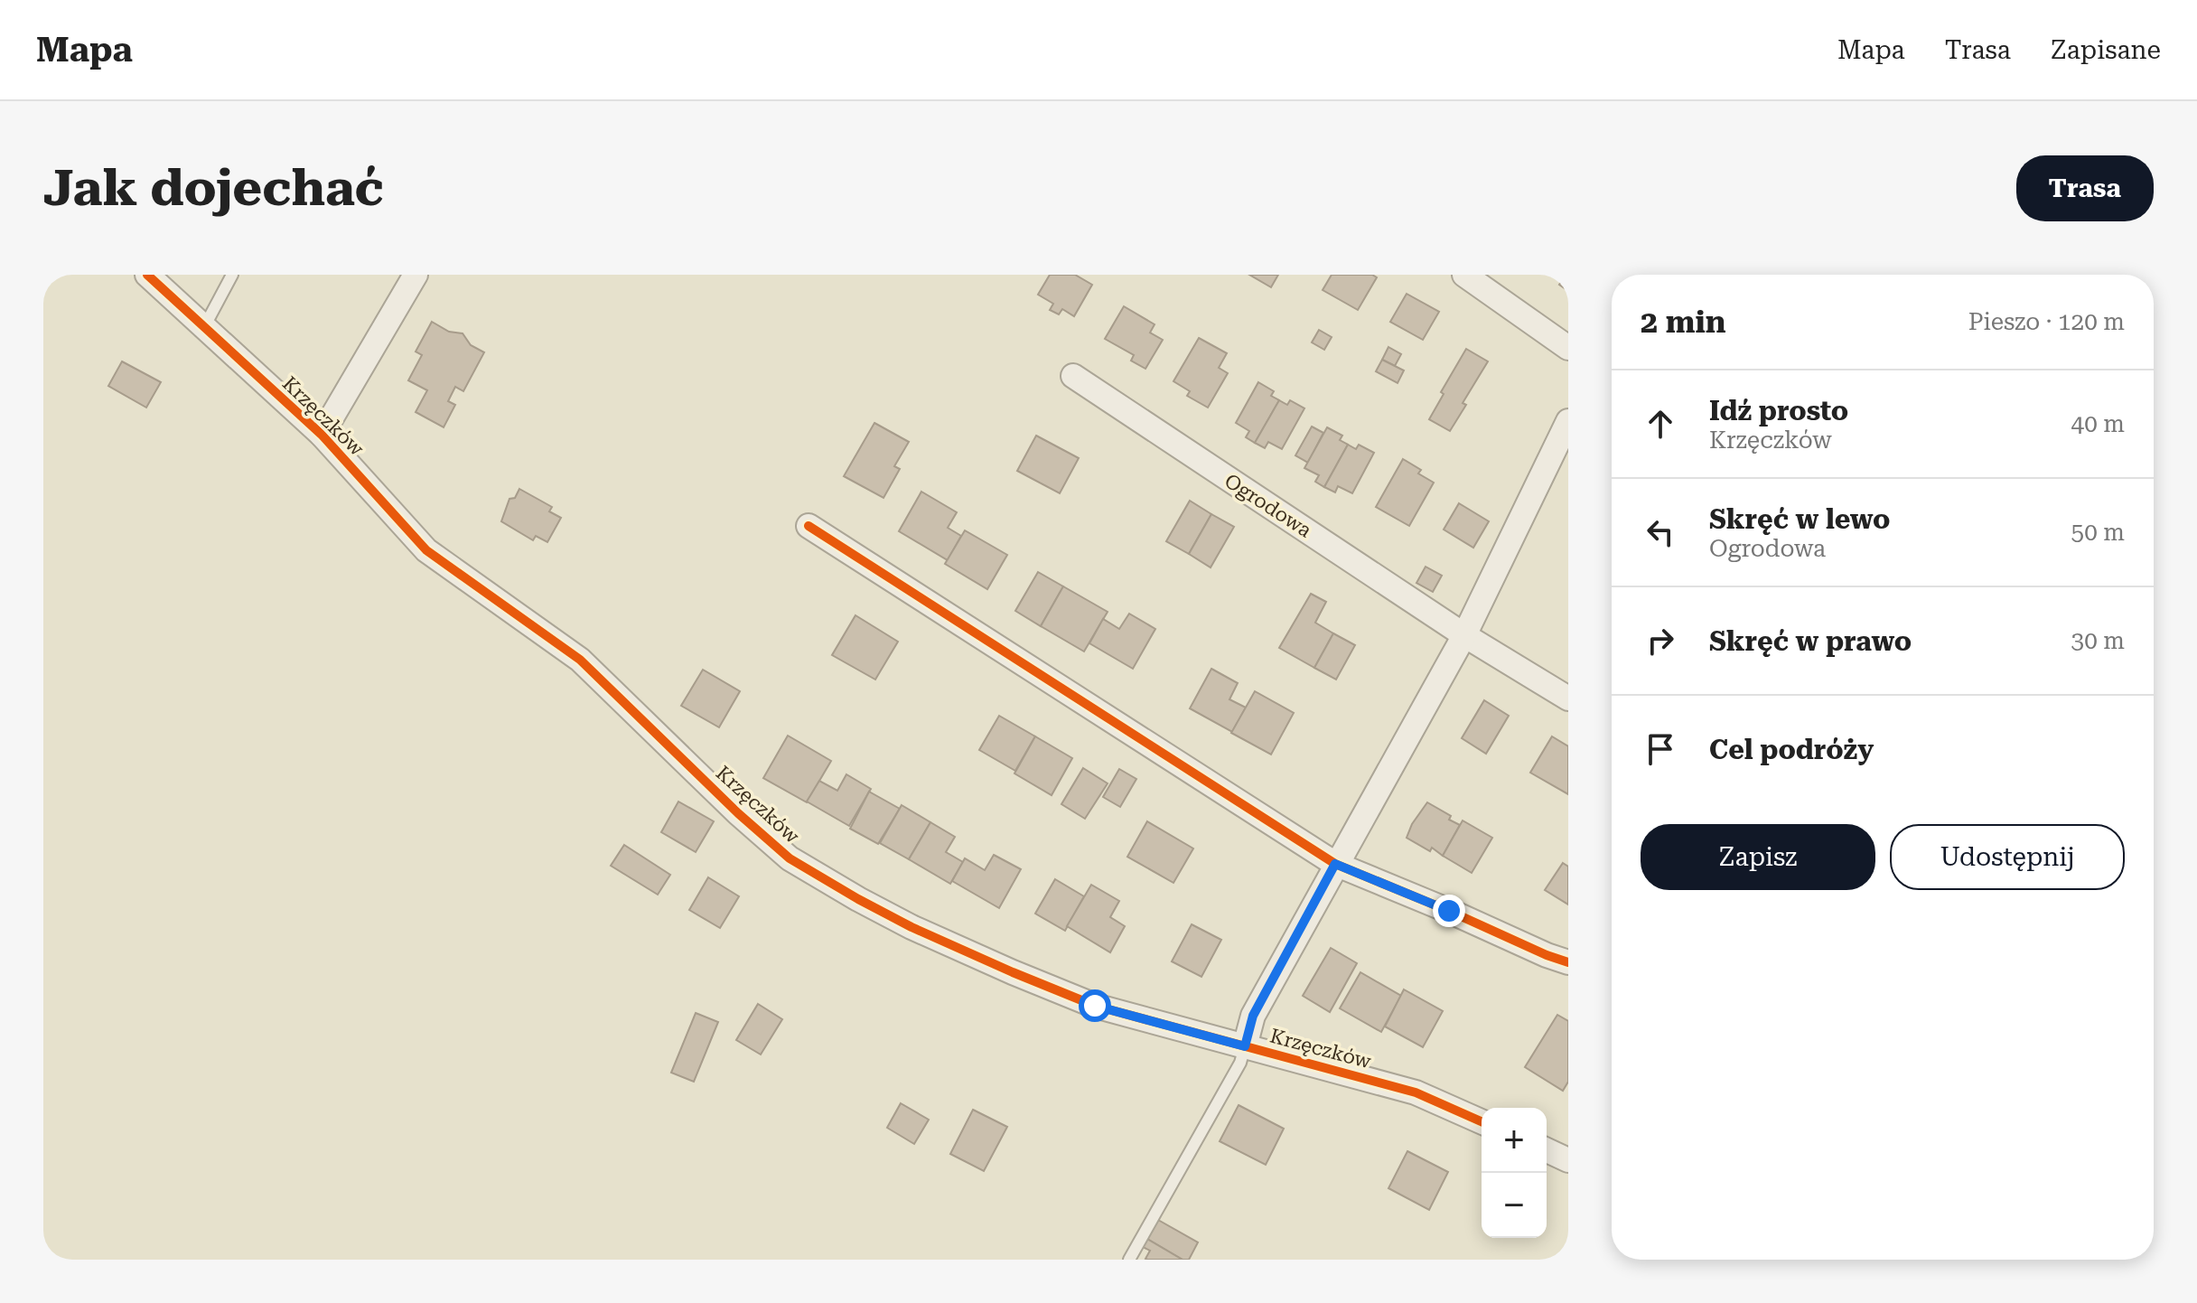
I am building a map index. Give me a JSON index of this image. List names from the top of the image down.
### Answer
{
  "streets": {
    "street": ["Krzęczków", "Ogrodowa"]
  },
  "page": {
    "header": "Mapa",
    "nav": ["Mapa", "Trasa", "Zapisane"],
    "buttons": [
      "Trasa",
      ["Zapisz", "Udostępnij"]
    ],
    "title": "Jak dojechać",
    "heading": ["2 min", "Pieszo · 120 m"],
    "list": [
      ["Idź prosto", "Krzęczków", "40 m"],
      ["Skręć w lewo", "Ogrodowa", "50 m"],
      ["Skręć w prawo", "30 m"],
      "Cel podróży"
    ],
    "map_buttons": ["+", "−"]
  }
}
